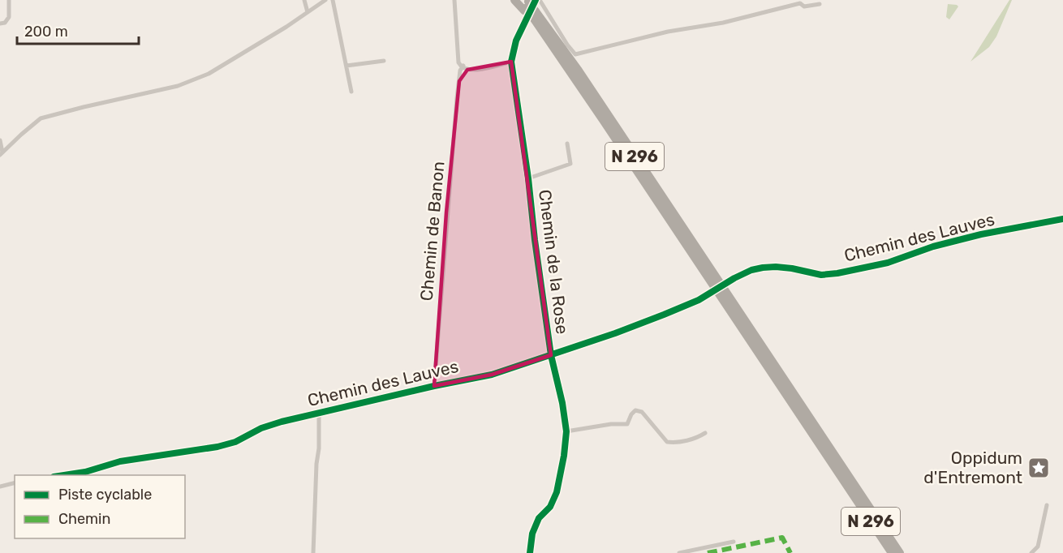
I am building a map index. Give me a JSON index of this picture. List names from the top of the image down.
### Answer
{
  "streets": {
    "highway": ["N 296"],
    "street": ["Chemin de Banon", "Chemin des Lauves", "Chemin de la Rose"]
  },
  "crossings": [
    ["N 296", "Chemin de la Rose"],
    ["Chemin de Banon", "Chemin des Lauves"],
    ["Chemin des Lauves", "Chemin de la Rose"]
  ],
  "places": {
    "place": ["Oppidum d'Entremont"]
  },
  "legend": ["Piste cyclable", "Chemin"],
  "scale_bar": "200 m"
}
